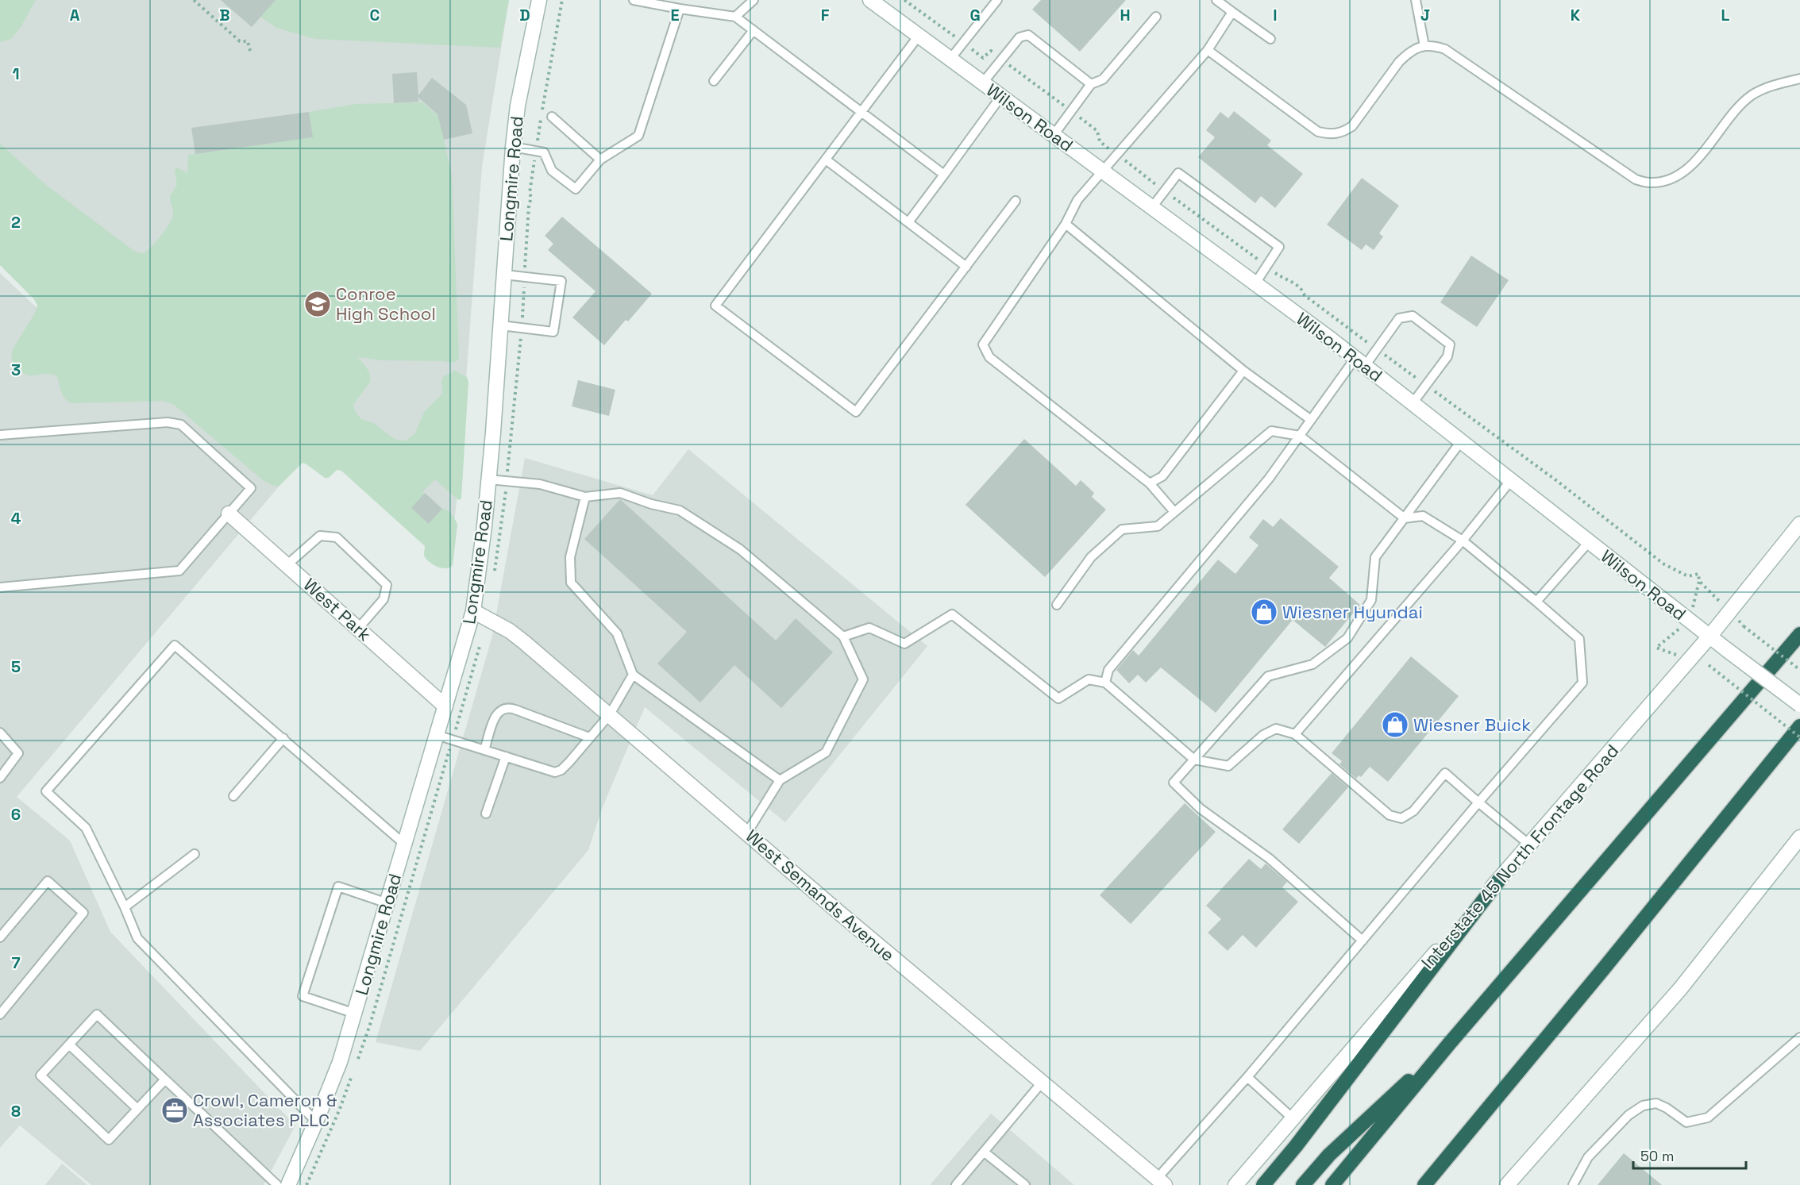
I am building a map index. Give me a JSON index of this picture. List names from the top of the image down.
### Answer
{
  "streets": {
    "main road": [
      "Wilson Road",
      "Longmire Road",
      "West Park",
      "Interstate 45 North Frontage Road",
      "West Semands Avenue"
    ]
  },
  "crossings": [
    ["Wilson Road", "Interstate 45 North Frontage Road"],
    ["Longmire Road", "West Park"],
    ["Longmire Road", "West Semands Avenue"]
  ],
  "places": {
    "school or university": ["Conroe High School"],
    "shop": ["Wiesner Hyundai", "Wiesner Buick"],
    "office": ["Crowl, Cameron & Associates PLLC"]
  },
  "scale_bar": "50 m",
  "grid": {
    "columns": [
      "A",
      "B",
      "C",
      "D",
      "E",
      "F",
      "G",
      "H",
      "I",
      "J",
      "K",
      "L"
    ],
    "rows": [
      "1",
      "2",
      "3",
      "4",
      "5",
      "6",
      "7",
      "8"
    ]
  }
}
